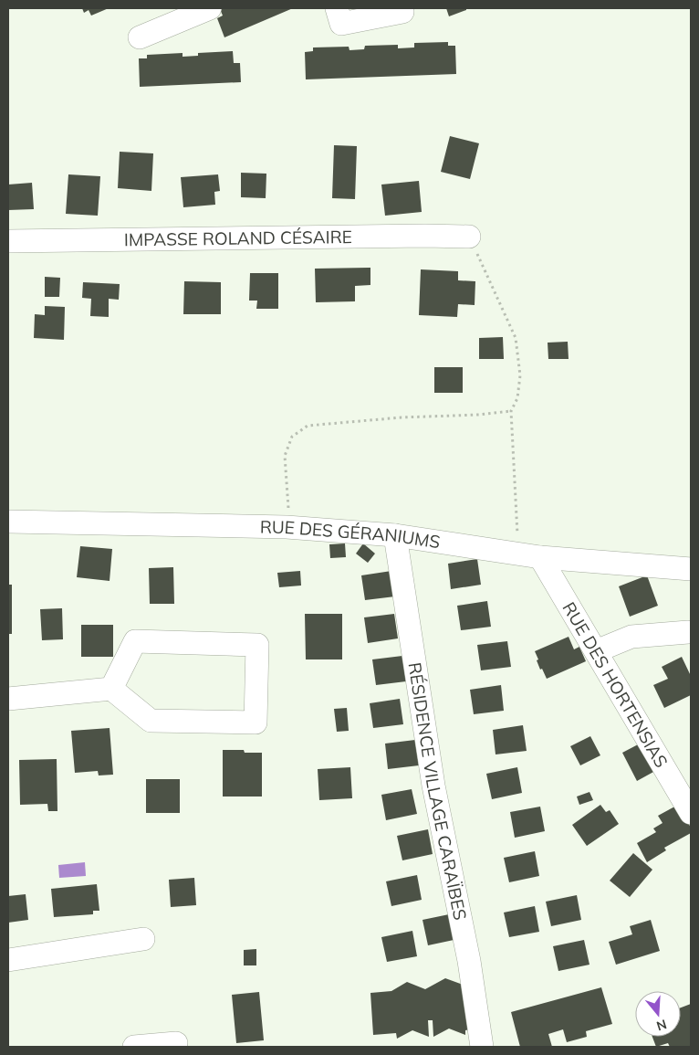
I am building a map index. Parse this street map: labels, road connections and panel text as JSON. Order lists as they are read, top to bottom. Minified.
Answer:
{"streets":{"street":["IMPASSE ROLAND CÉSAIRE","RUE DES GÉRANIUMS","RUE DES HORTENSIAS","RÉSIDENCE VILLAGE CARAÏBES"]},"crossings":[["RUE DES GÉRANIUMS","RUE DES HORTENSIAS"],["RUE DES GÉRANIUMS","RÉSIDENCE VILLAGE CARAÏBES"]],"north":"bottom"}
